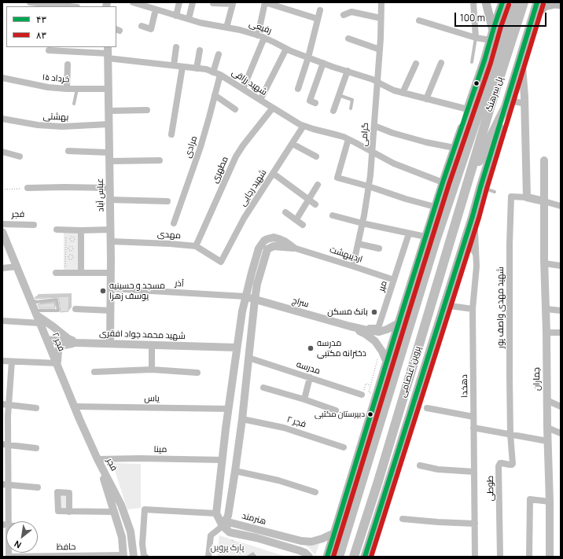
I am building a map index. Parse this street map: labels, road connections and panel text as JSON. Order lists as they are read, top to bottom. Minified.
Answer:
{"streets":{"main road":["پل سرهنگ","پروین اعتصامی"],"street":["رفیعی","۱۵ خرداد","شهید رزاقی","بهشتی","گرامی","مرادی","مطهری","شهید رجایی","عباس آباد","فجر","مهدی","اردیبهشت","آذر","میر","سراج","شهید مهدی واصف پور","شهید محمد جواد افقری","فجر ۲","مدرسه","جماران","دهخدا","یاس","مینا","طوطی","هنرمند","حافظ"]},"crossings":[["رفیعی","گرامی"],["۱۵ خرداد","عباس آباد"],["شهید رزاقی","گرامی"],["شهید رزاقی","مرادی"],["شهید رزاقی","مطهری"],["شهید رزاقی","شهید رجایی"],["شهید رزاقی","عباس آباد"],["پل سرهنگ","پروین اعتصامی"],["بهشتی","عباس آباد"],["گرامی","اردیبهشت"],["مطهری","مهدی"],["شهید رجایی","مهدی"],["عباس آباد","مهدی"],["عباس آباد","آذر"],["عباس آباد","شهید محمد جواد افقری"],["فجر","فجر ۲"],["فجر","مینا"],["فجر","حافظ"],["اردیبهشت","میر"],["آذر","سراج"],["میر","سراج"],["شهید مهدی واصف پور","طوطی"],["شهید محمد جواد افقری","فجر ۲"],["فجر ۲","یاس"],["فجر ۲","مینا"]],"parks":["پارک پروین"],"places":["مسجد و حسینیه یوسف زهرا","بانک مسکن","مدرسه دخترانه مکتبی","دبیرستان مکتبی"],"lines":["transit line ۴۳","transit line ۸۳"],"legend":["۴۳","۸۳"],"scale_bar":"100 m","north":"bottom left"}
